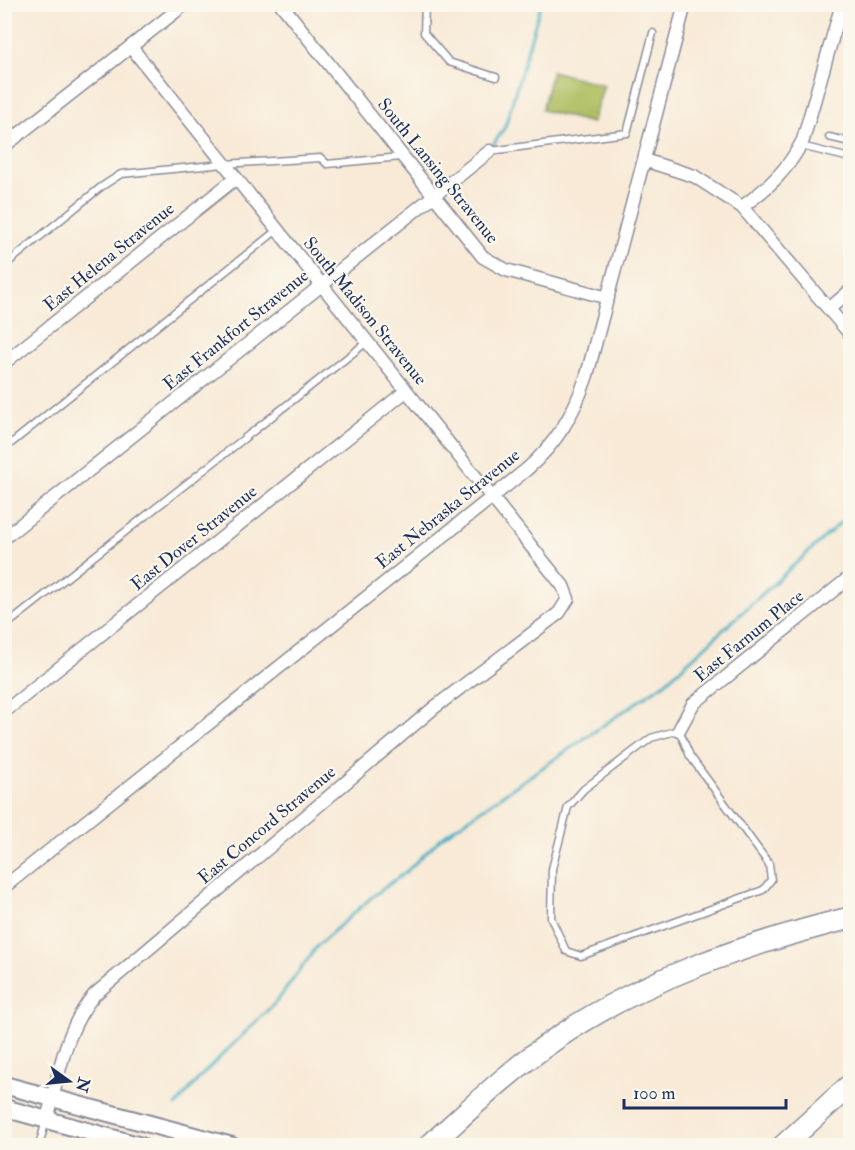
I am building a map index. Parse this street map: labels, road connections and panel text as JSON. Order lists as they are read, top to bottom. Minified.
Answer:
{"streets":{"street":["South Lansing Stravenue","East Helena Stravenue","South Madison Stravenue","East Frankfort Stravenue","East Nebraska Stravenue","East Dover Stravenue","East Farnum Place","East Concord Stravenue"]},"crossings":[["South Lansing Stravenue","East Frankfort Stravenue"],["South Lansing Stravenue","East Nebraska Stravenue"],["East Helena Stravenue","South Madison Stravenue"],["South Madison Stravenue","East Frankfort Stravenue"],["South Madison Stravenue","East Nebraska Stravenue"],["South Madison Stravenue","East Dover Stravenue"],["South Madison Stravenue","East Concord Stravenue"]],"scale_bar":"100 m","north":"right"}
